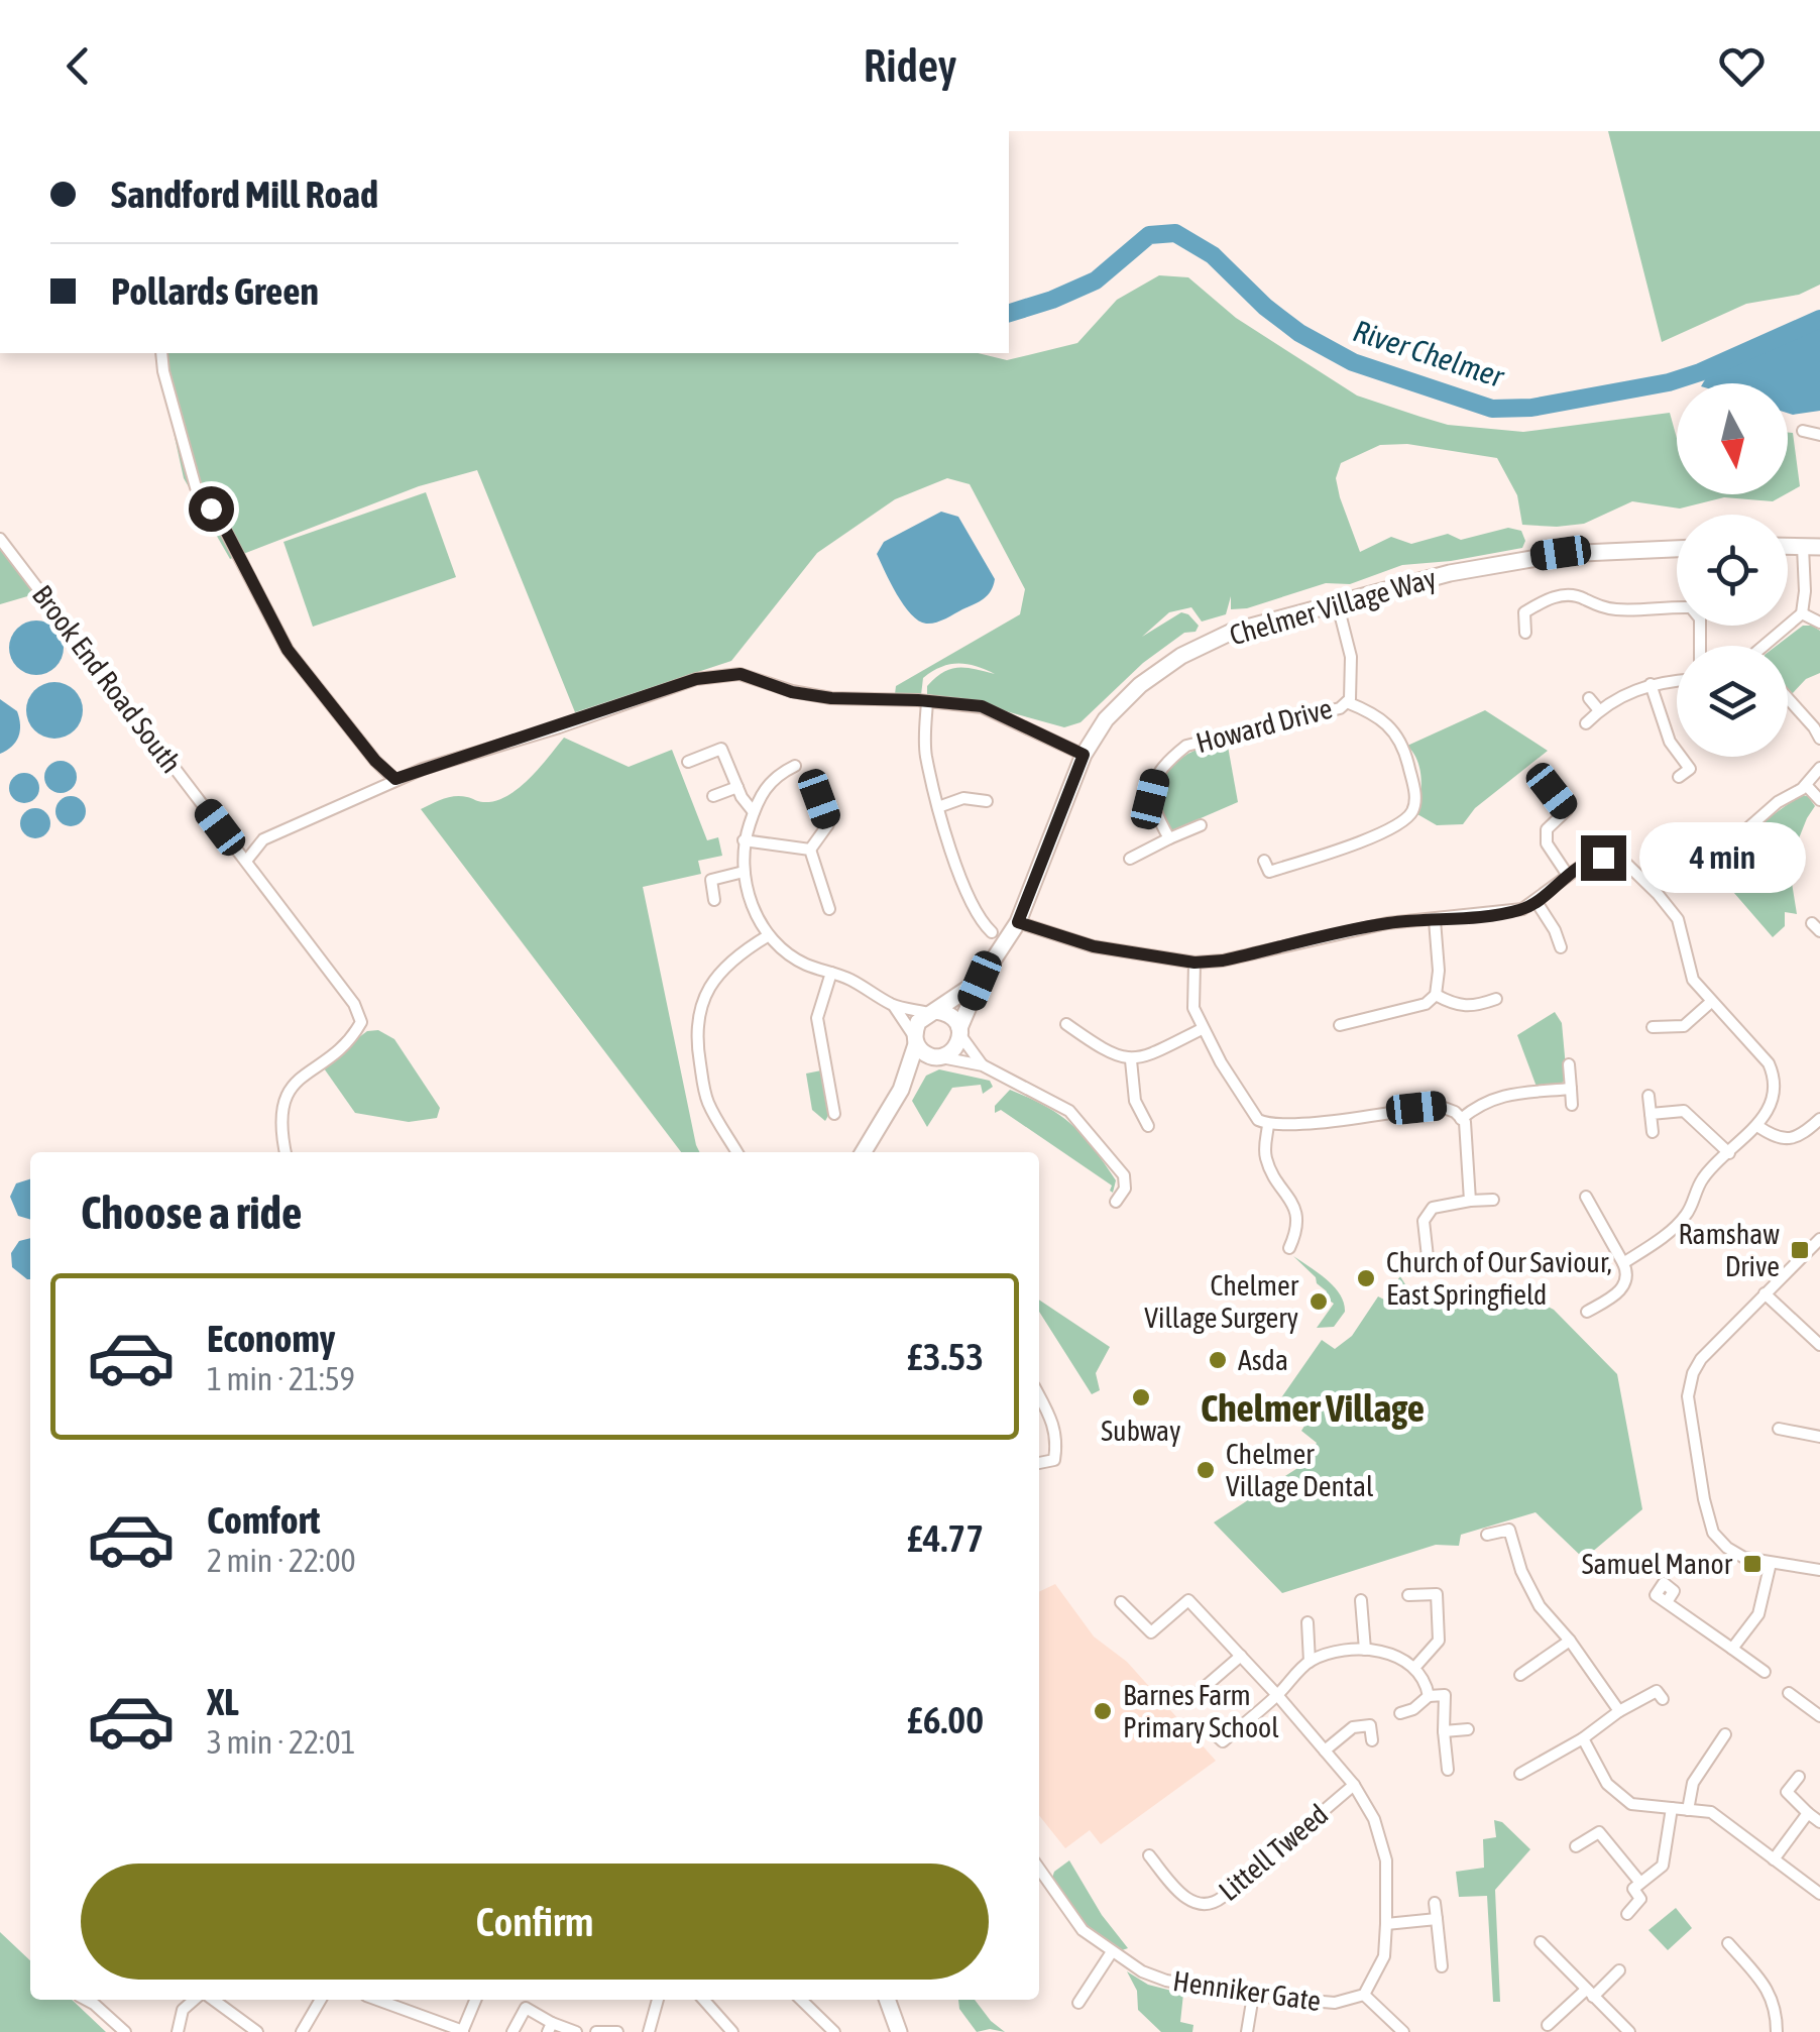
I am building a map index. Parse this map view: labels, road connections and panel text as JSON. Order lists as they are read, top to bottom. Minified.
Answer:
{"streets":{"street":["Chelmer Village Way","Brook End Road South","Howard Drive","Littell Tweed","Henniker Gate"]},"crossings":[["Chelmer Village Way","Howard Drive"],["Littell Tweed","Henniker Gate"]],"districts":["Chelmer Village"],"water":["River Chelmer"],"places":{"transit":["Ramshaw Drive","Samuel Manor"],"other":["Church of Our Saviour, East Springfield","Chelmer Village Surgery","Asda","Subway","Chelmer Village Dental","Barnes Farm Primary School"]},"north":"bottom","page":{"header":"Ridey","banner":["Sandford Mill Road","Pollards Green"],"bubble":"4 min","heading":"Choose a ride","list":[{"name":"Economy","note":"1 min · 21:59","value":"£3.53"},{"name":"Comfort","note":"2 min · 22:00","value":"£4.77"},{"name":"XL","note":"3 min · 22:01","value":"£6.00"}],"buttons":"Confirm"}}
